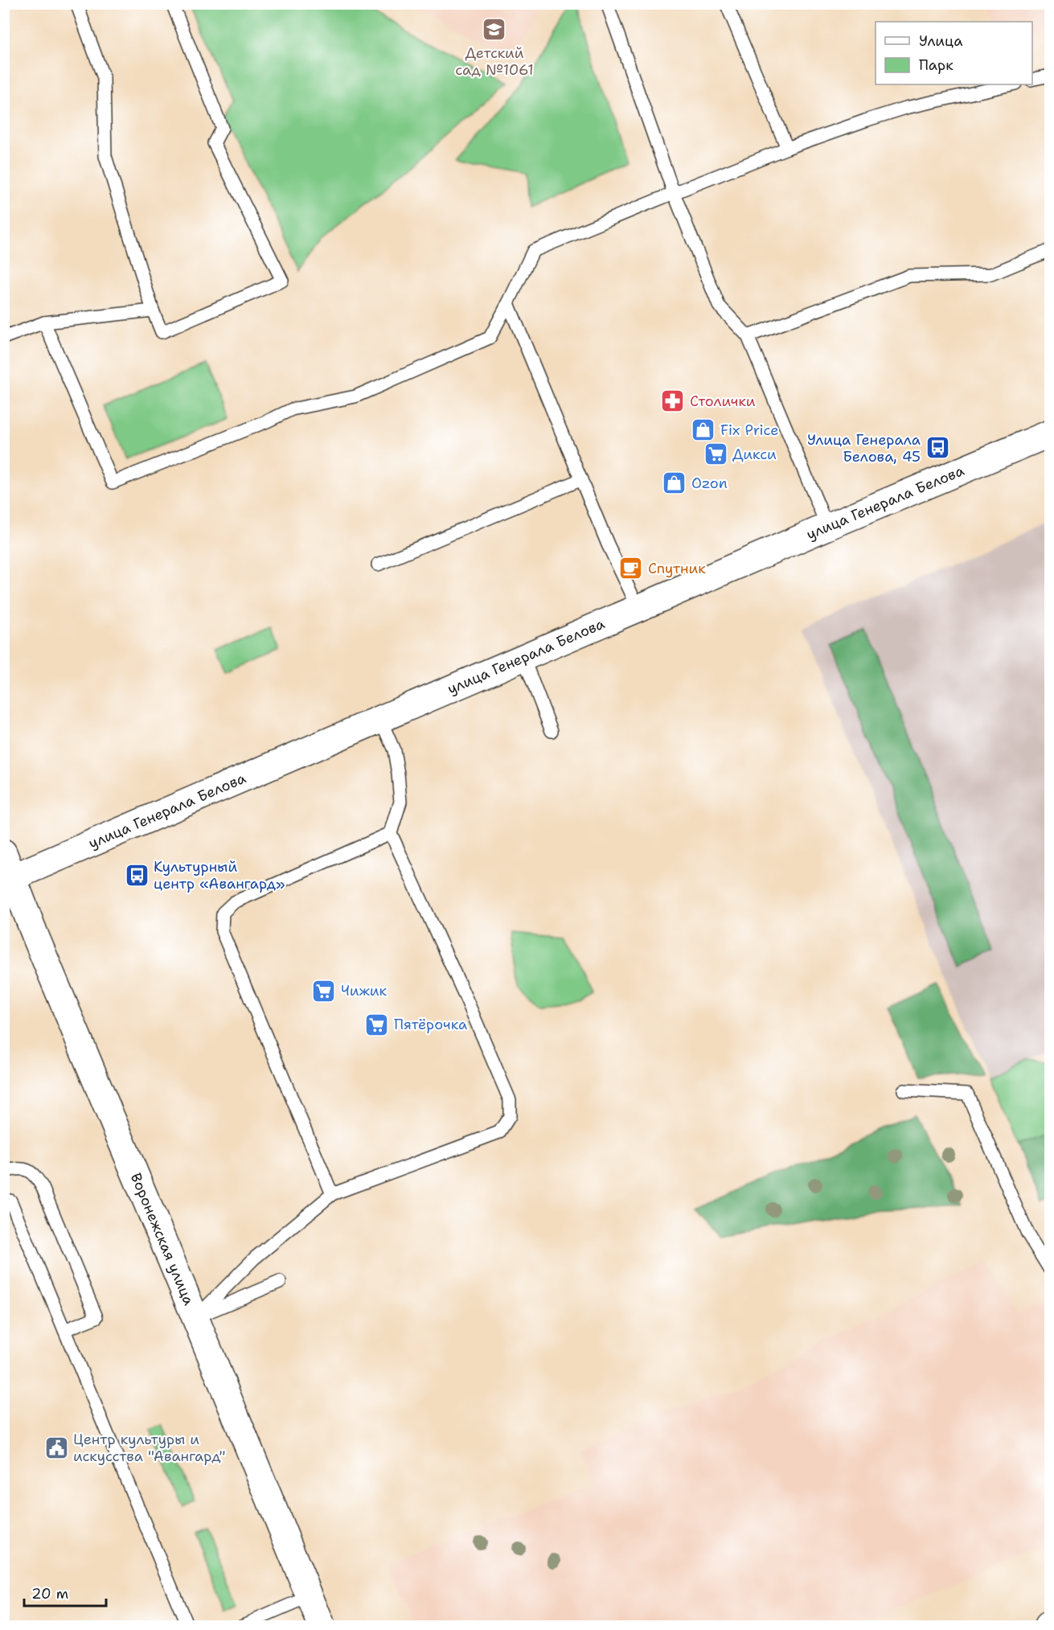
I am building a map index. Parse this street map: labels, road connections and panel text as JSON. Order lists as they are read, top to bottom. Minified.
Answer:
{"streets":{"street":["улица Генерала Белова","Воронежская улица"]},"crossings":[["улица Генерала Белова","Воронежская улица"]],"places":{"school or university":["Детский сад №1061"],"pharmacy":["Столички"],"shop":["Fix Price","Ozon"],"bus stop":["Улица Генерала Белова, 45","Культурный центр «Авангард»"],"supermarket":["Дикси","Чижик","Пятёрочка"],"cafe":["Спутник"],"public building":["Центр культуры и искусства \"Авангард\""]},"legend":["Улица","Парк"],"scale_bar":"20 m"}
